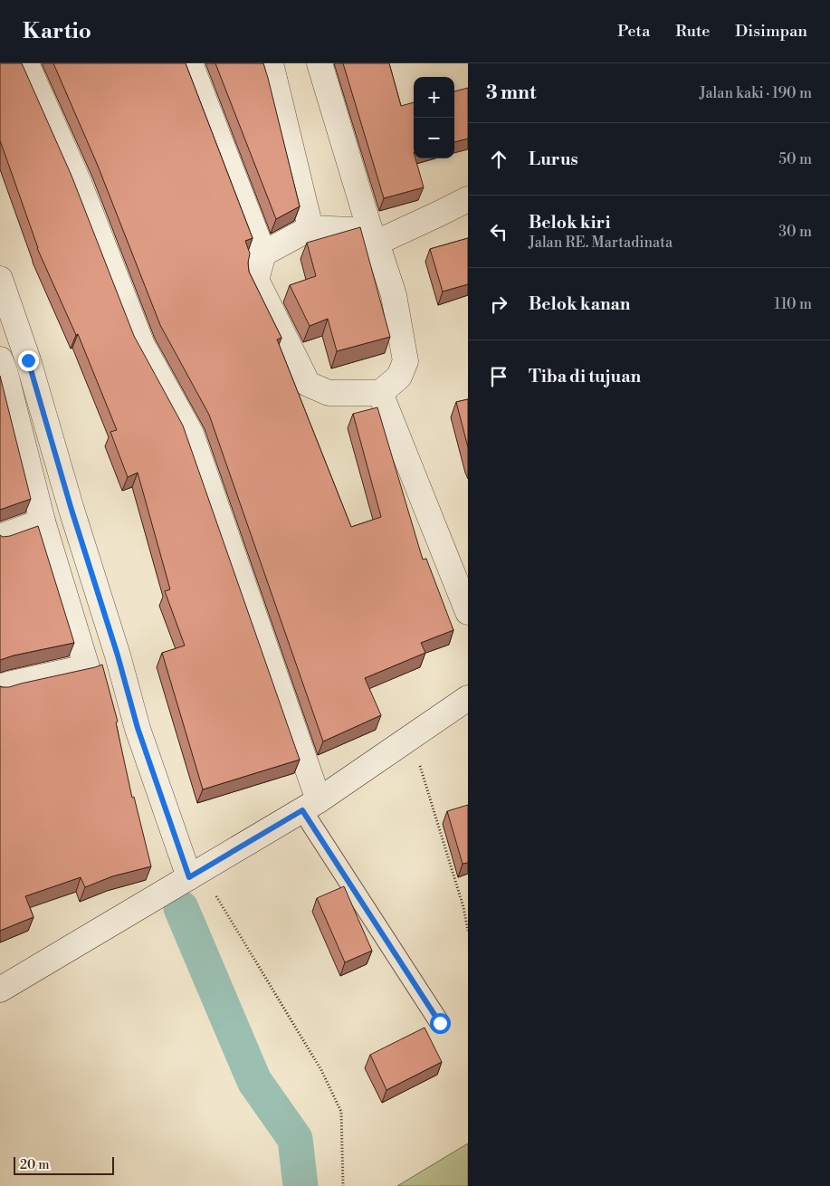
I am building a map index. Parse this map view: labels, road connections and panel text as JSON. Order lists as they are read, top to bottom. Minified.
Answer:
{"scale_bar":"20 m","page":{"header":"Kartio","nav":["Peta","Rute","Disimpan"],"heading":["3 mnt","Jalan kaki · 190 m"],"map_buttons":["+","−"],"list":[["Lurus","50 m"],["Belok kiri","Jalan RE. Martadinata","30 m"],["Belok kanan","110 m"],"Tiba di tujuan"],"scale":"20 m"}}
